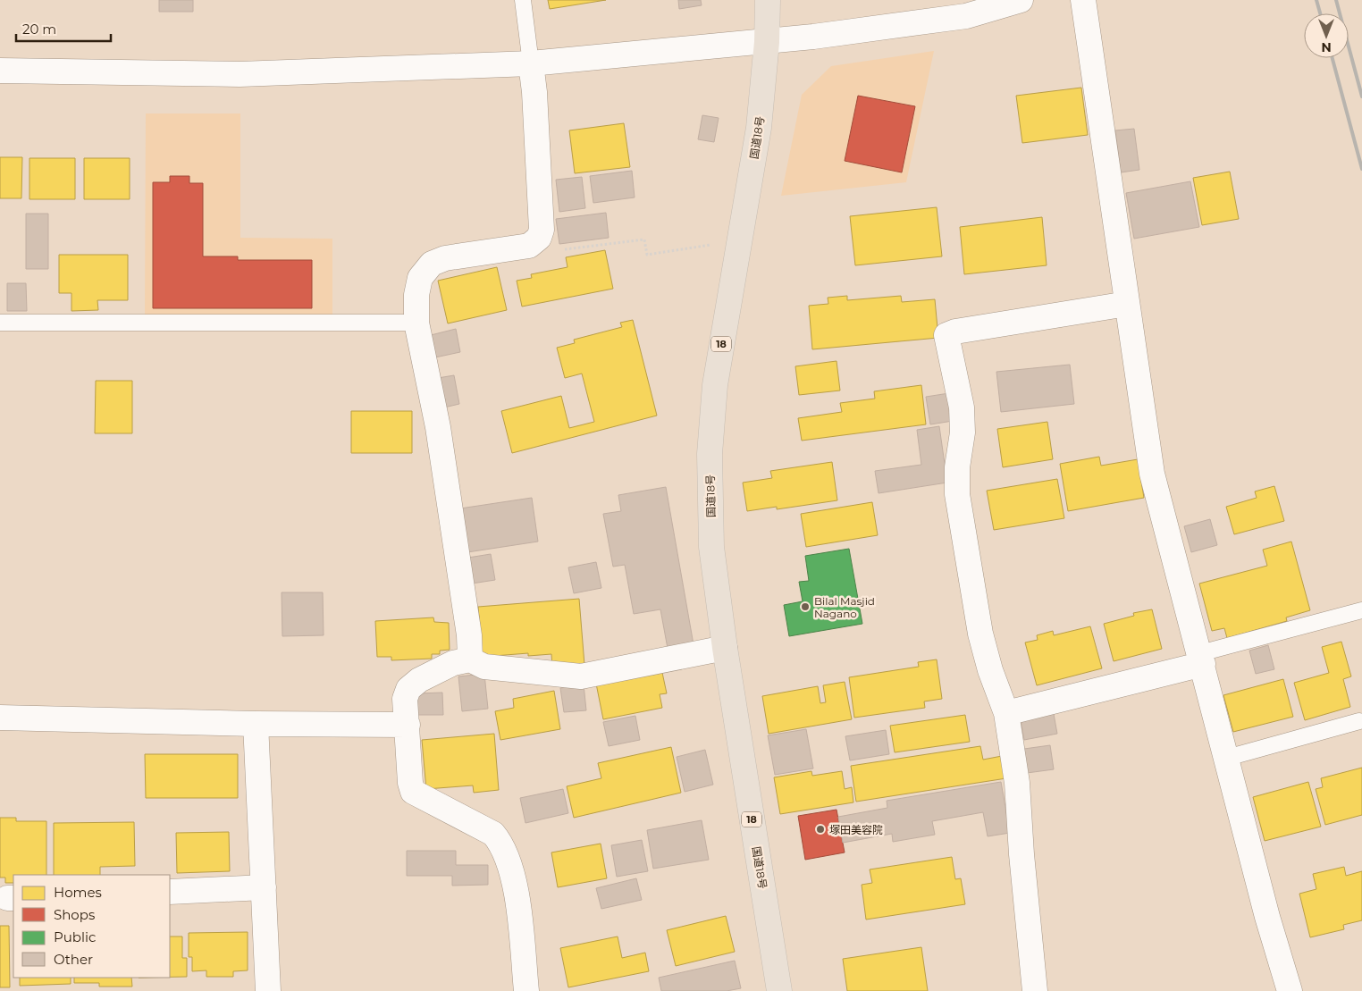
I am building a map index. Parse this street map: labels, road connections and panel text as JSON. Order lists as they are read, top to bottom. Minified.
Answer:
{"streets":{"highway":["国道18号","18"]},"places":["Bilal Masjid Nagano","塚田美容院"],"legend":["Homes","Shops","Public","Other"],"scale_bar":"20 m","north":"bottom"}
